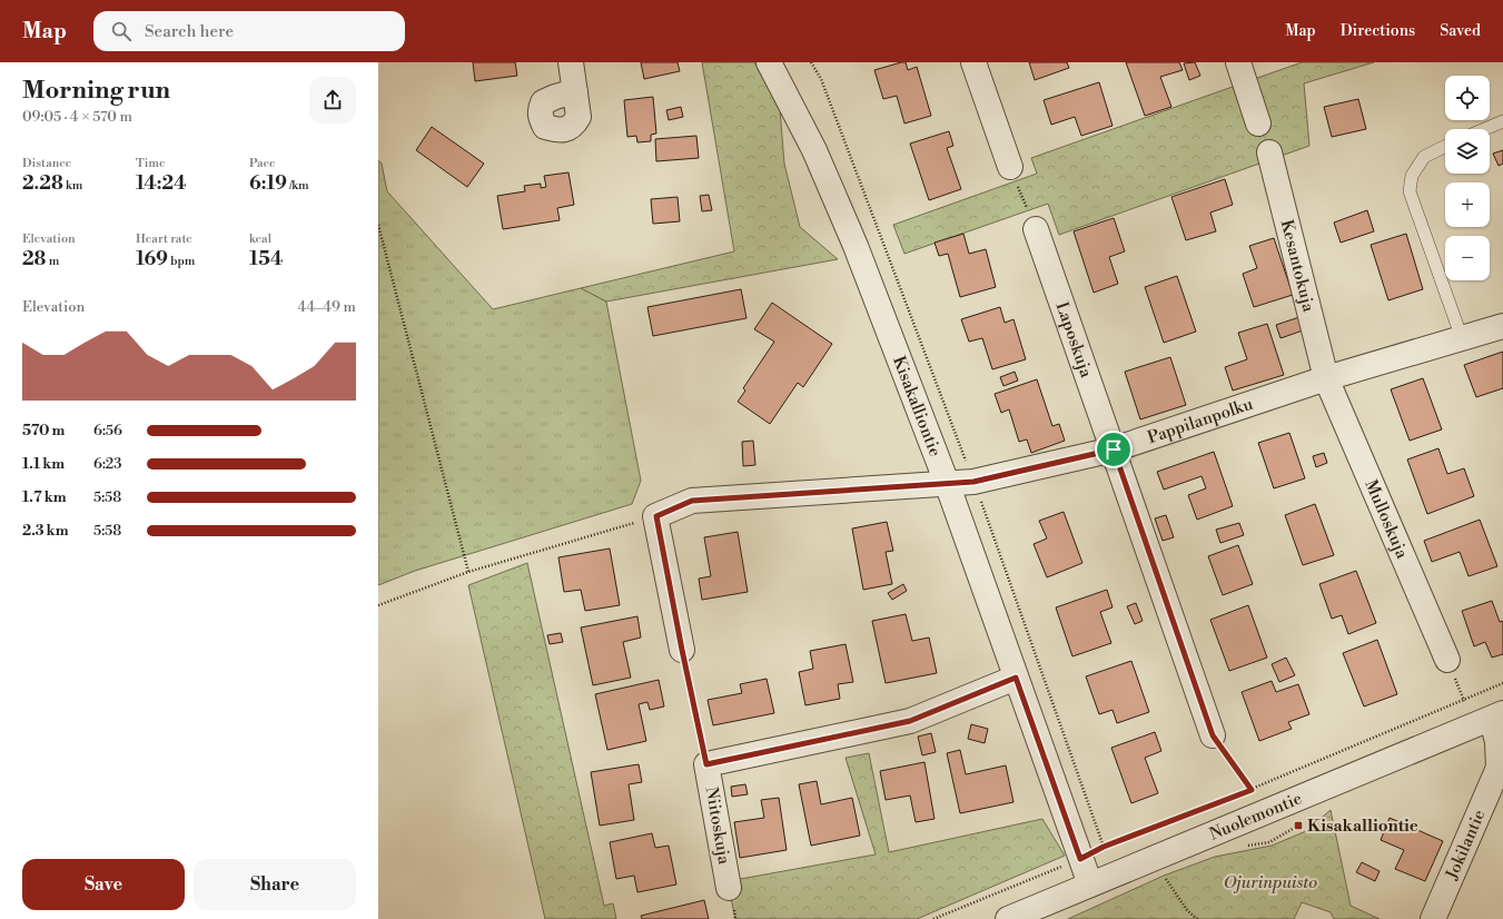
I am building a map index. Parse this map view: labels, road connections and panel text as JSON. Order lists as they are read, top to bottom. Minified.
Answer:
{"streets":{"street":["Kesantokuja","Laposkuja","Kisakalliontie","Pappilanpolku","Mulloskuja","Nuolemontie","Niitoskuja","Jokilantie"]},"crossings":[["Kesantokuja","Pappilanpolku"],["Kesantokuja","Mulloskuja"],["Laposkuja","Pappilanpolku"],["Kisakalliontie","Pappilanpolku"],["Kisakalliontie","Nuolemontie"],["Kisakalliontie","Niitoskuja"],["Pappilanpolku","Mulloskuja"],["Nuolemontie","Jokilantie"]],"parks":["Ojurinpuisto"],"places":{"transit":["Kisakalliontie"]},"page":{"header":"Map","search":"Search here","nav":["Map","Directions","Saved"],"heading":["Morning run","09:05 · 4 × 570 m"],"map_buttons":["+","−"],"stats":[["Distance","2.28 km"],["Time","14:24"],["Pace","6:19 /km"],["Elevation","28 m"],["Heart rate","169 bpm"],["kcal","154"]],"chart":["Elevation","44–49 m"],"list":[{"name":"570 m","note":"6:56"},{"name":"1.1 km","note":"6:23"},{"name":"1.7 km","note":"5:58"},{"name":"2.3 km","note":"5:58"}],"buttons":["Save","Share"]}}
